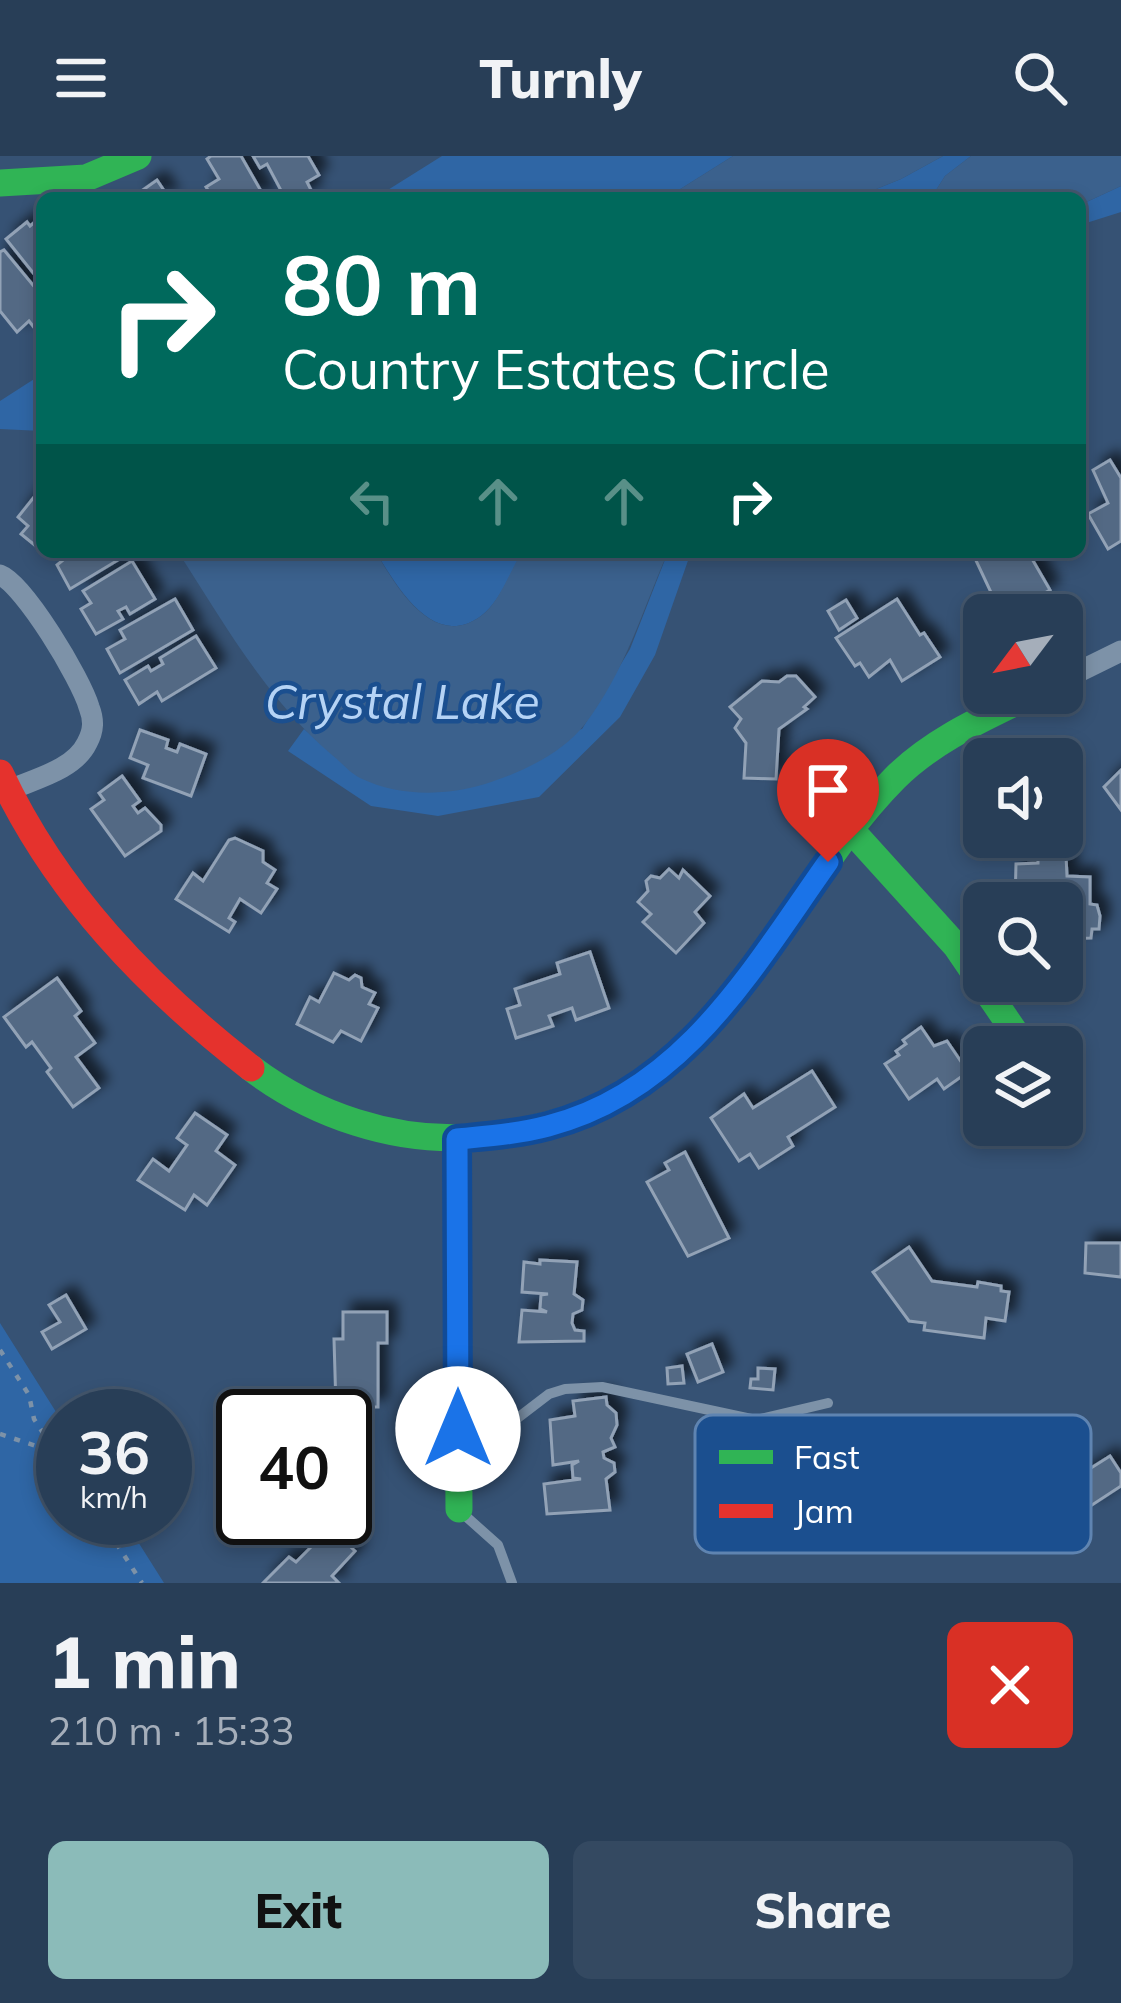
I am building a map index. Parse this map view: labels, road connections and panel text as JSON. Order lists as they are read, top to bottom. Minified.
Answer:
{"water":["Crystal Lake"],"legend":["Fast","Jam"],"north":"bottom left","page":{"header":"Turnly","turn":["80 m","Country Estates Circle"],"speed":"36 km/h","limit":"40","heading":["1 min","210 m · 15:33"],"buttons":["Exit","Share"]}}
